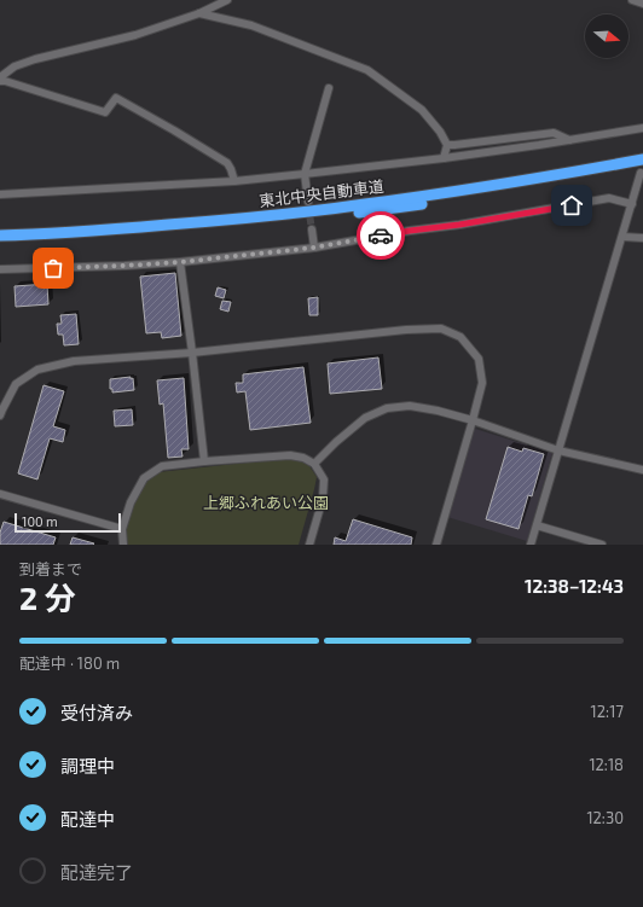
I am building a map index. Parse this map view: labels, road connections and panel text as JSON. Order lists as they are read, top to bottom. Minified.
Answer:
{"streets":{"highway":["東北中央自動車道"]},"parks":["上郷ふれあい公園"],"scale_bar":"100 m","north":"right","page":{"scale":"100 m","heading":["2 分","到着まで","12:38–12:43"],"bar":"配達中 · 180 m","list":[["受付済み","12:17"],["調理中","12:18"],["配達中","12:30"],"配達完了"]}}
